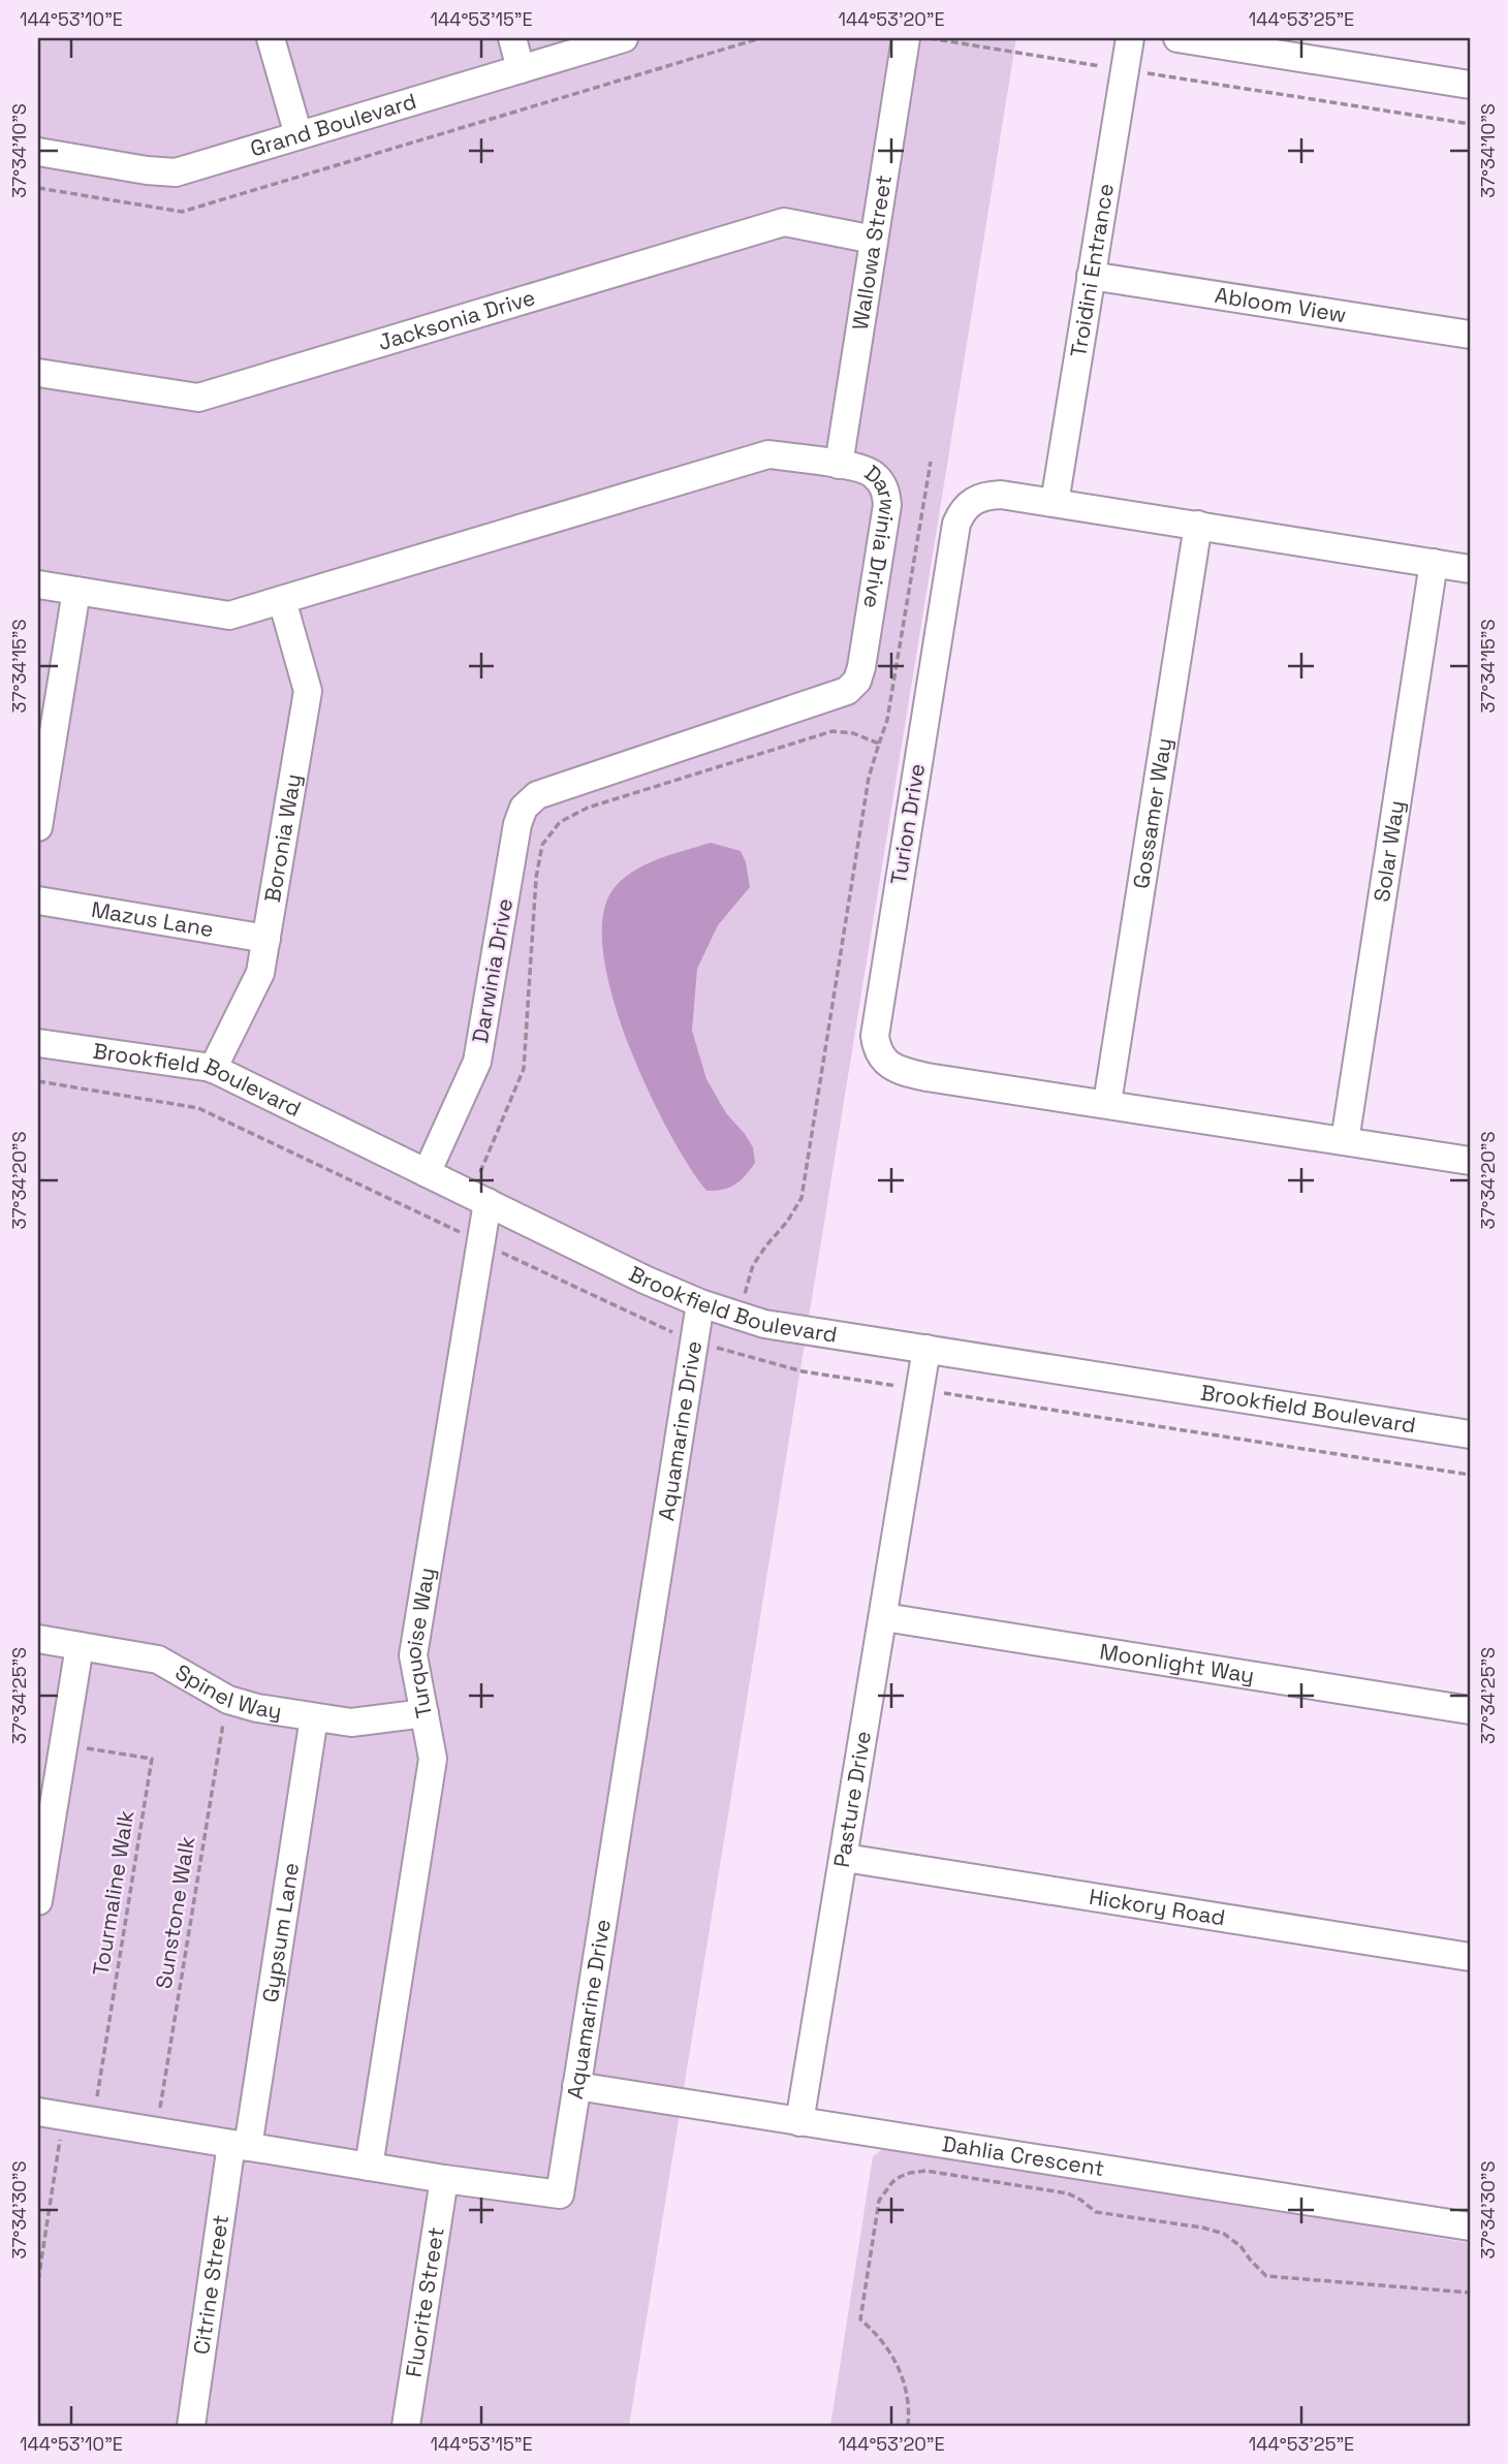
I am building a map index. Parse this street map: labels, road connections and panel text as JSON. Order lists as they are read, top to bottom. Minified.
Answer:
{"streets":{"street":["Grand Boulevard","Wallowa Street","Troidini Entrance","Abloom View","Jacksonia Drive","Darwinia Drive","Gossamer Way","Turion Drive","Boronia Way","Solar Way","Mazus Lane","Brookfield Boulevard","Aquamarine Drive","Turquoise Way","Moonlight Way","Spinel Way","Pasture Drive","Hickory Road","Gypsum Lane","Dahlia Crescent","Citrine Street","Fluorite Street"],"path":["Tourmaline Walk","Sunstone Walk"]},"crossings":[["Wallowa Street","Jacksonia Drive"],["Wallowa Street","Darwinia Drive"],["Troidini Entrance","Abloom View"],["Troidini Entrance","Turion Drive"],["Darwinia Drive","Boronia Way"],["Darwinia Drive","Brookfield Boulevard"],["Gossamer Way","Turion Drive"],["Turion Drive","Solar Way"],["Boronia Way","Mazus Lane"],["Boronia Way","Brookfield Boulevard"],["Brookfield Boulevard","Aquamarine Drive"],["Brookfield Boulevard","Turquoise Way"],["Brookfield Boulevard","Pasture Drive"],["Aquamarine Drive","Turquoise Way"],["Aquamarine Drive","Tourmaline Walk"],["Aquamarine Drive","Sunstone Walk"],["Aquamarine Drive","Gypsum Lane"],["Aquamarine Drive","Dahlia Crescent"],["Aquamarine Drive","Citrine Street"],["Aquamarine Drive","Fluorite Street"],["Turquoise Way","Spinel Way"],["Moonlight Way","Pasture Drive"],["Spinel Way","Sunstone Walk"],["Spinel Way","Gypsum Lane"],["Pasture Drive","Hickory Road"],["Pasture Drive","Dahlia Crescent"],["Gypsum Lane","Citrine Street"]],"coordinates":["144°53'10\"E","144°53'15\"E","144°53'20\"E","144°53'25\"E","37°34'10\"S","37°34'15\"S","37°34'20\"S","37°34'25\"S","37°34'30\"S"]}
